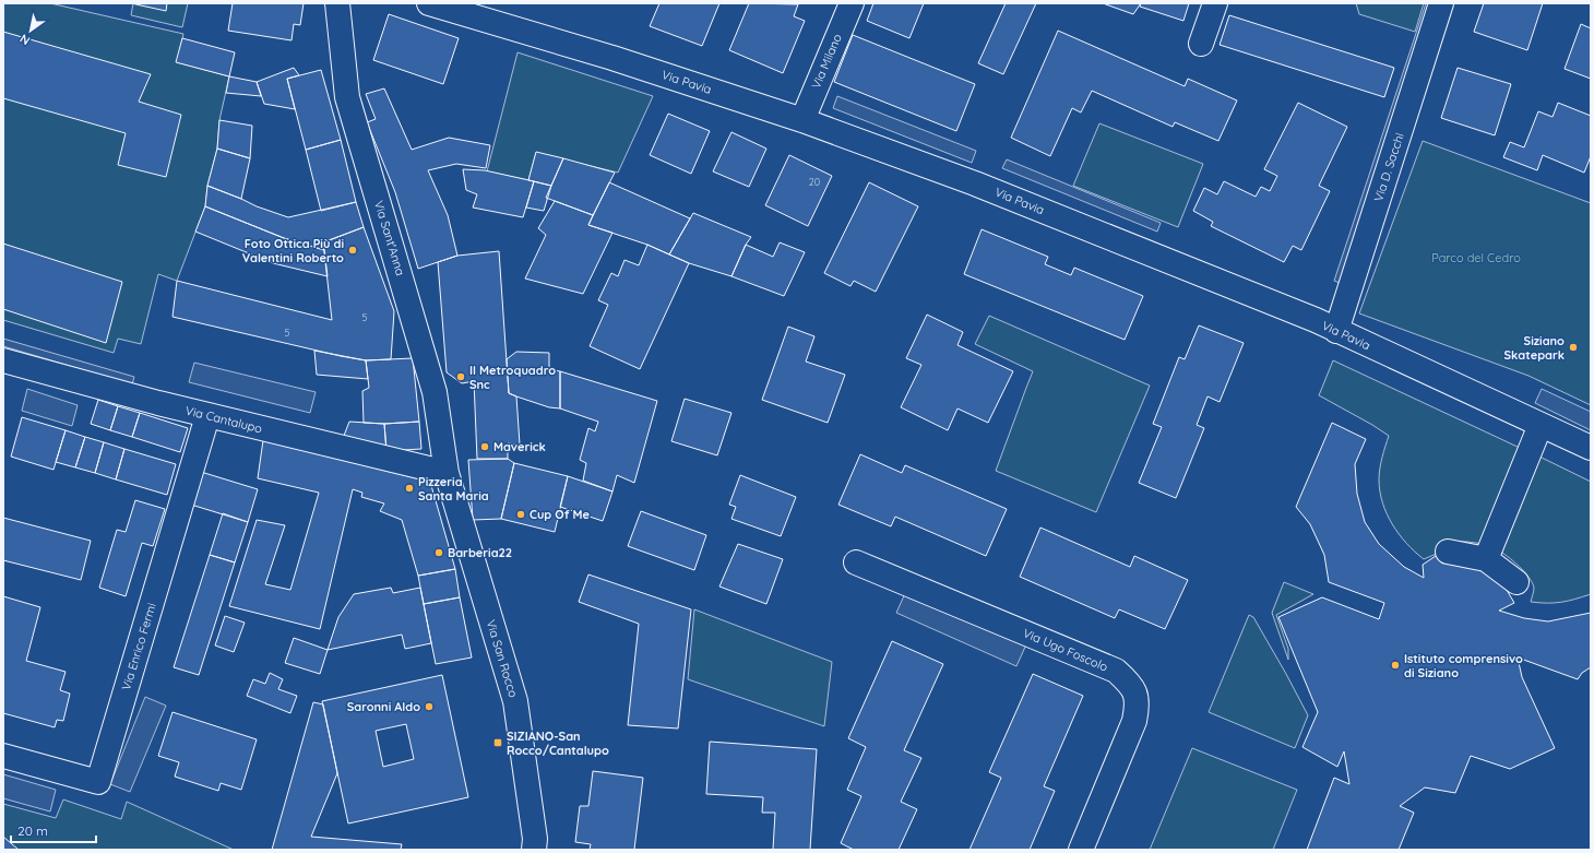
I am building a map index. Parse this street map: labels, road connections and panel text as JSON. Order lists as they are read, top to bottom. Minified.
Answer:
{"streets":{"street":["Via Milano","Via Pavia","Via D. Sacchi","Via Sant'Anna","Via Cantalupo","Via Enrico Fermi","Via Ugo Foscolo","Via San Rocco"]},"crossings":[["Via Milano","Via Pavia"],["Via Pavia","Via D. Sacchi"],["Via Sant'Anna","Via Cantalupo"],["Via Sant'Anna","Via San Rocco"],["Via Cantalupo","Via Enrico Fermi"],["Via Cantalupo","Via San Rocco"]],"parks":["Parco del Cedro"],"places":{"other":["Foto Ottica Più di Valentini Roberto","Siziano Skatepark","Il Metroquadro Snc","Maverick","Pizzeria Santa Maria","Cup Of Me","Barberia22","Istituto comprensivo di Siziano","Saronni Aldo"],"transit":["SIZIANO-San Rocco/Cantalupo"]},"house_numbers":["20","5","5"],"scale_bar":"20 m","north":"bottom left"}
